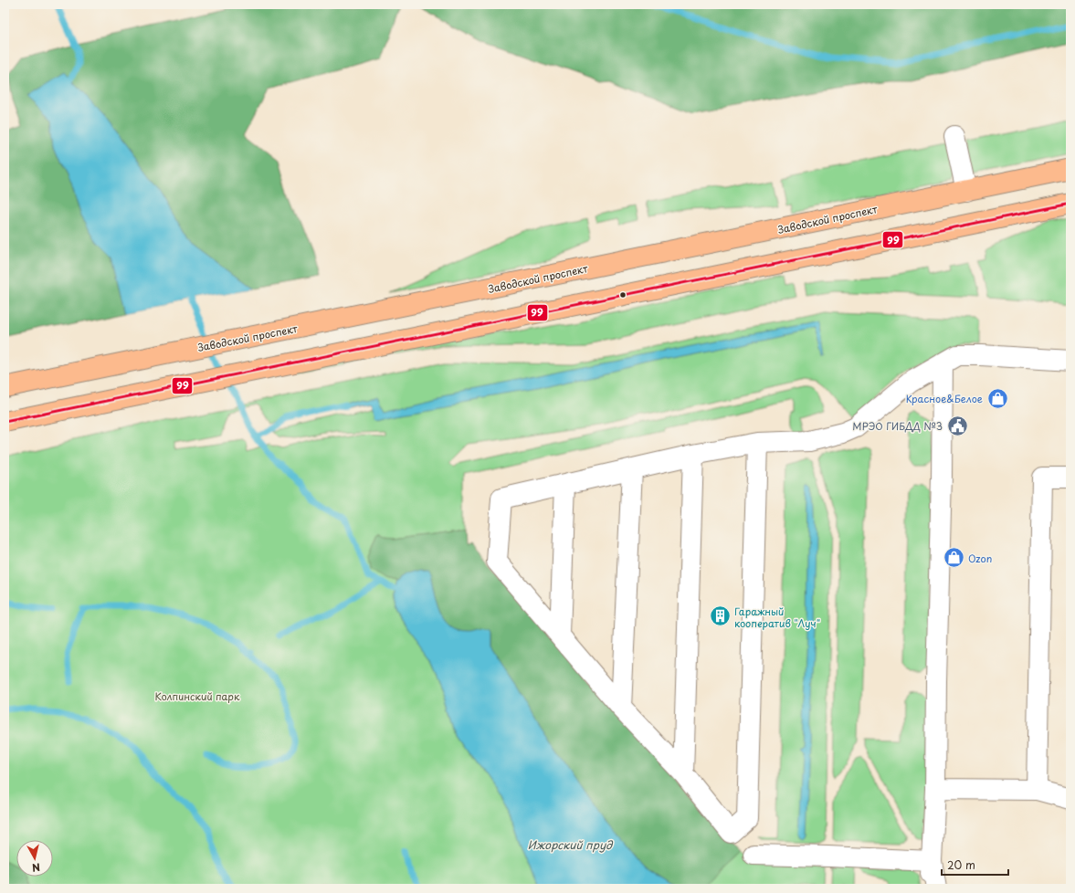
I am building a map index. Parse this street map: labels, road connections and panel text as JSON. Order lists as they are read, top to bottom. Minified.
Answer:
{"streets":{"main road":["Заводской проспект"]},"water":["Ижорский пруд"],"parks":["Колпинский парк"],"places":{"shop":["Красное&Белое","Ozon"],"public building":["МРЭО ГИБДД №3"],"building":["Гаражный кооператив \"Луч\""]},"lines":["transit line 99"],"scale_bar":"20 m","north":"bottom"}
